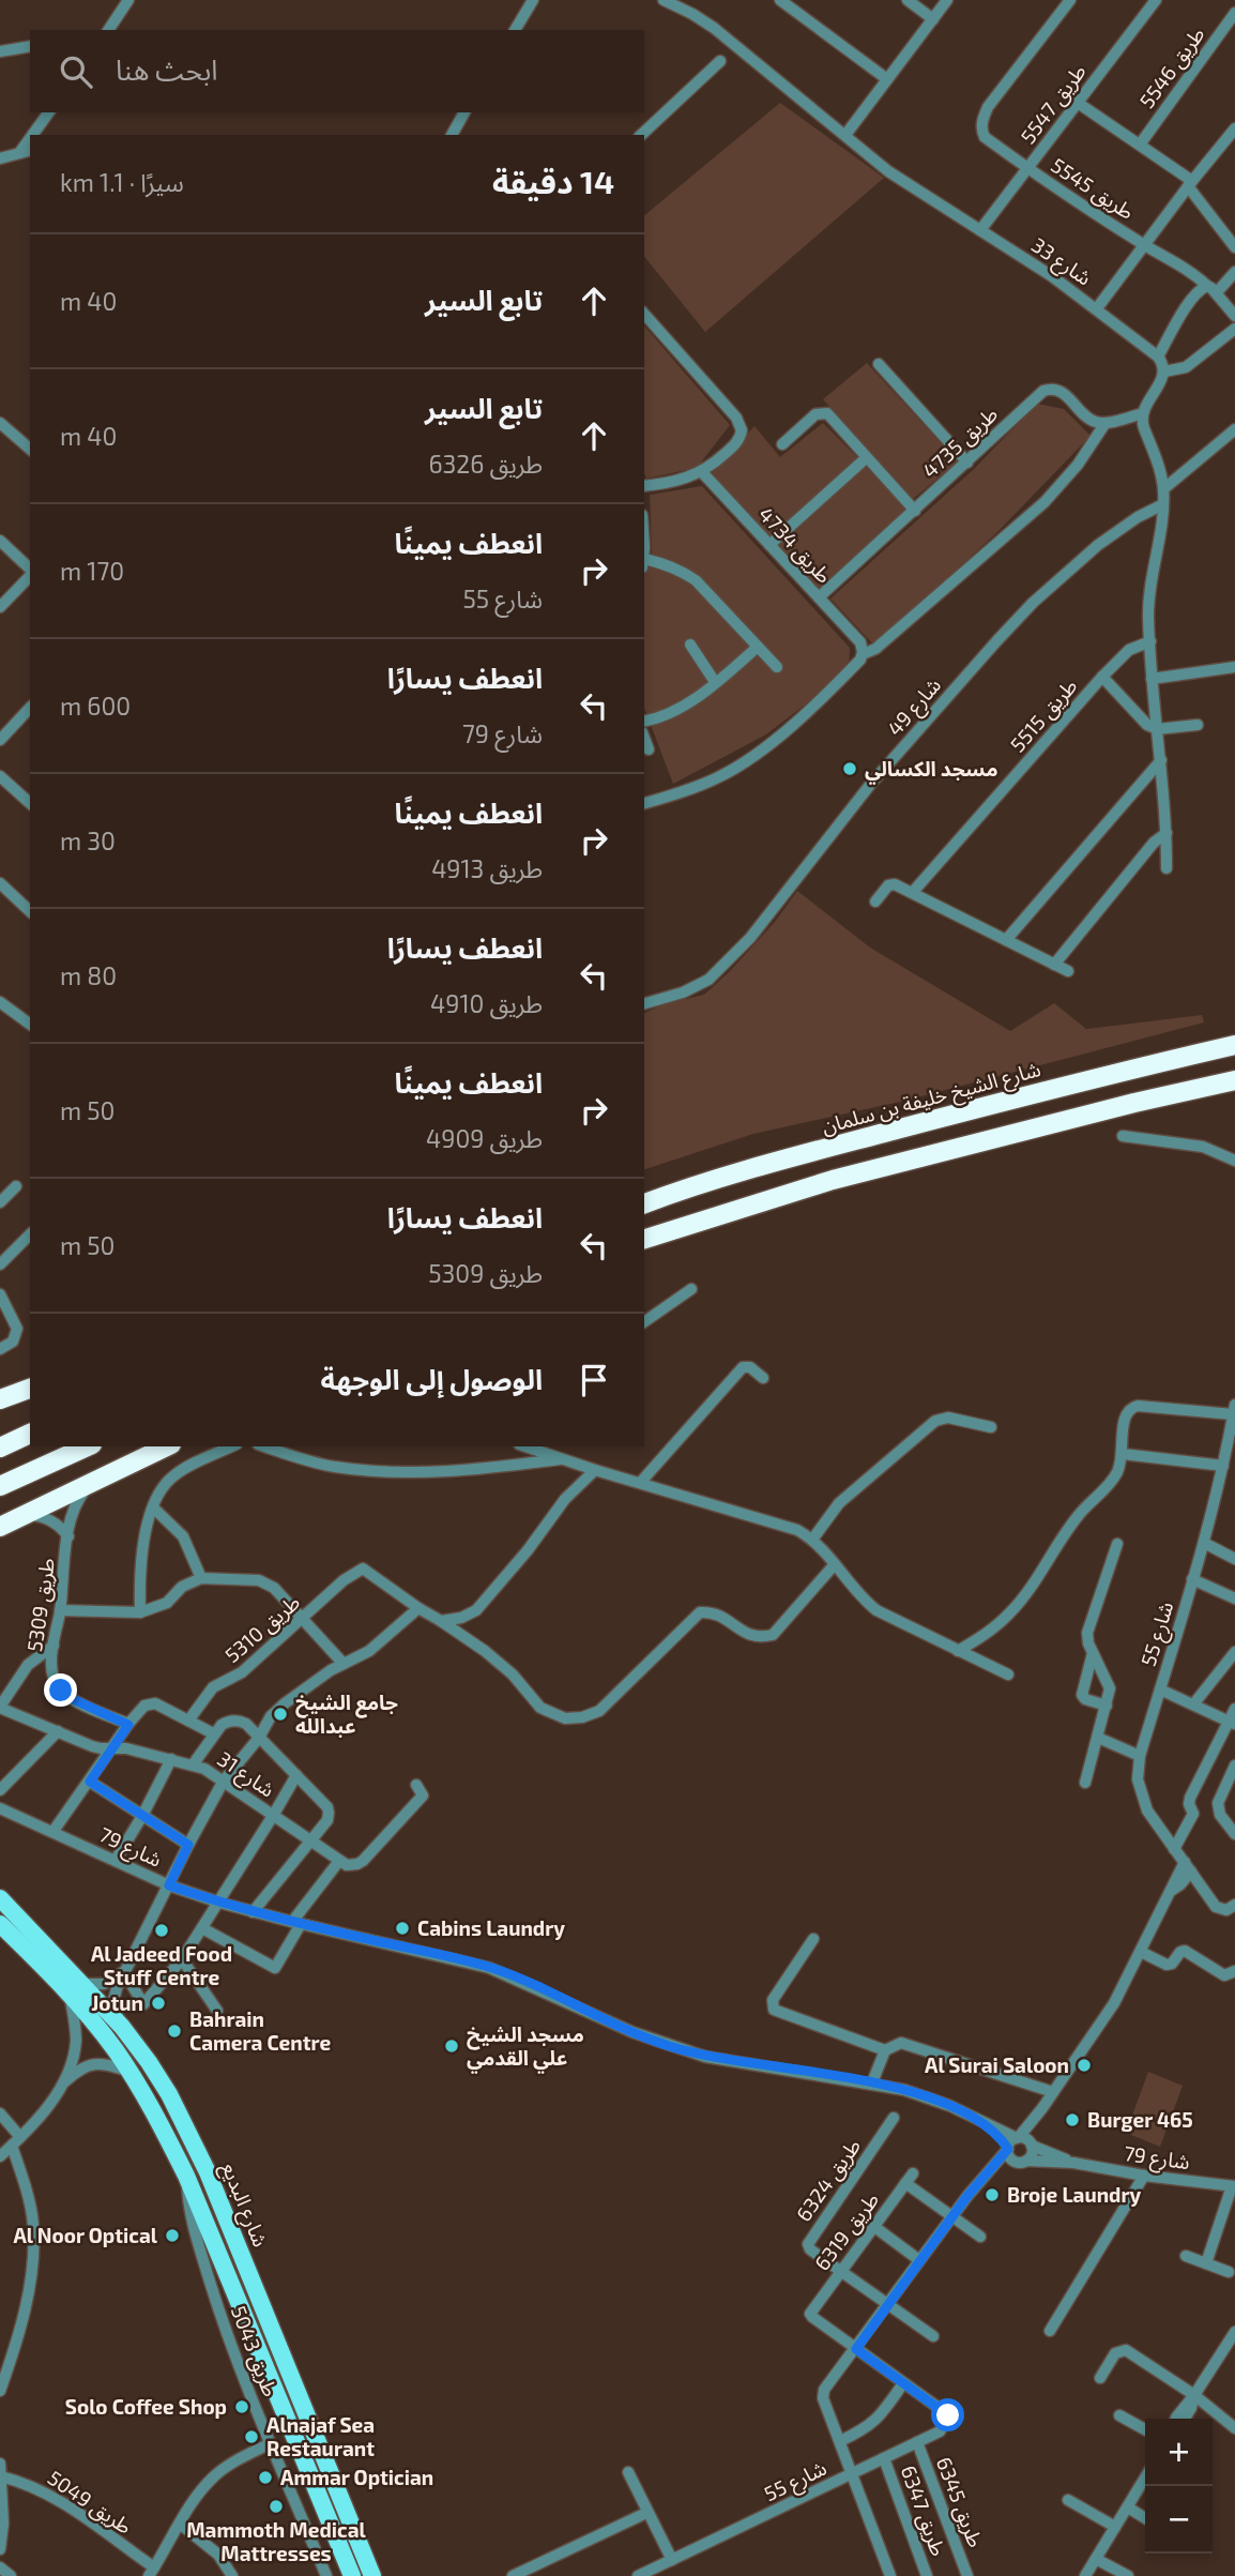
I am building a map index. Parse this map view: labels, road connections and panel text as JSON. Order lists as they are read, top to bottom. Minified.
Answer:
{"streets":{"highway":["شارع الشيخ خليفة بن سلمان"],"main road":["شارع البديع"],"street":["طريق 5546","طريق 5547","طريق 5545","شارع 33","طريق 4735","طريق 4734","شارع 49","طريق 5515","طريق 5309","طريق 5310","شارع 55","شارع 31","شارع 79","طريق 6324","طريق 6319","طريق 5043","طريق 5049","طريق 6345","طريق 6347"]},"crossings":[["طريق 5547","طريق 5545"],["طريق 5547","شارع 33"],["طريق 5545","شارع 33"],["طريق 4735","طريق 4734"],["شارع 55","شارع 79"],["شارع 55","طريق 6324"],["شارع 55","طريق 6319"],["طريق 6324","طريق 6319"],["شارع البديع","طريق 5043"],["طريق 5043","طريق 5049"]],"places":["مسجد الكسالي","جامع الشيخ عبدالله","Cabins Laundry","Al Jadeed Food Stuff Centre","Jotun","Bahrain Camera Centre","مسجد الشيخ علي القدمي","Al Surai Saloon","Burger 465","Broje Laundry","Al Noor Optical","Solo Coffee Shop","Alnajaf Sea Restaurant","Ammar Optician","Mammoth Medical Mattresses"],"page":{"search":"ابحث هنا","heading":["14 دقيقة","سيرًا · 1.1 km"],"list":[["تابع السير","40 m"],["تابع السير","طريق 6326","40 m"],["انعطف يمينًا","شارع 55","170 m"],["انعطف يسارًا","شارع 79","600 m"],["انعطف يمينًا","طريق 4913","30 m"],["انعطف يسارًا","طريق 4910","80 m"],["انعطف يمينًا","طريق 4909","50 m"],["انعطف يسارًا","طريق 5309","50 m"],"الوصول إلى الوجهة"],"map_buttons":["+","−"]}}
